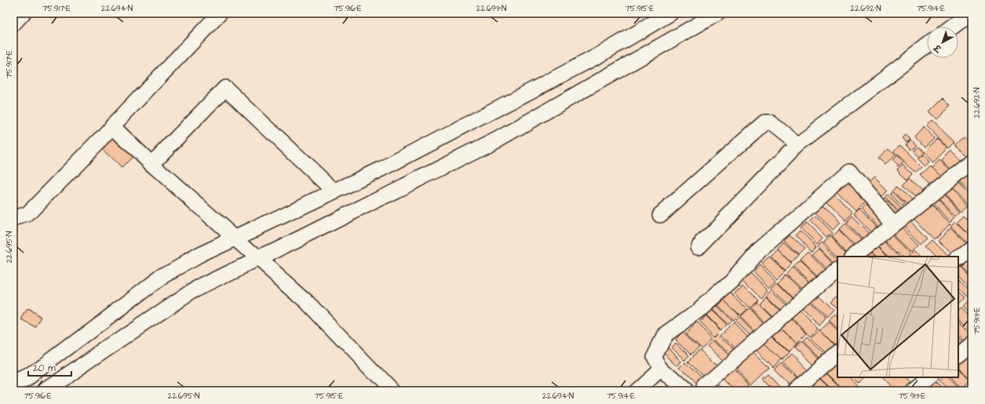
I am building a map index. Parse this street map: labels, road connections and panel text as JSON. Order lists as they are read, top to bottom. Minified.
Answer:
{"scale_bar":"20 m","north":"bottom left","coordinates":["75.917°E","22.694°N","75.916°E","22.693°N","75.915°E","22.692°N","75.914°E","22.695°N","75.913°E"]}
